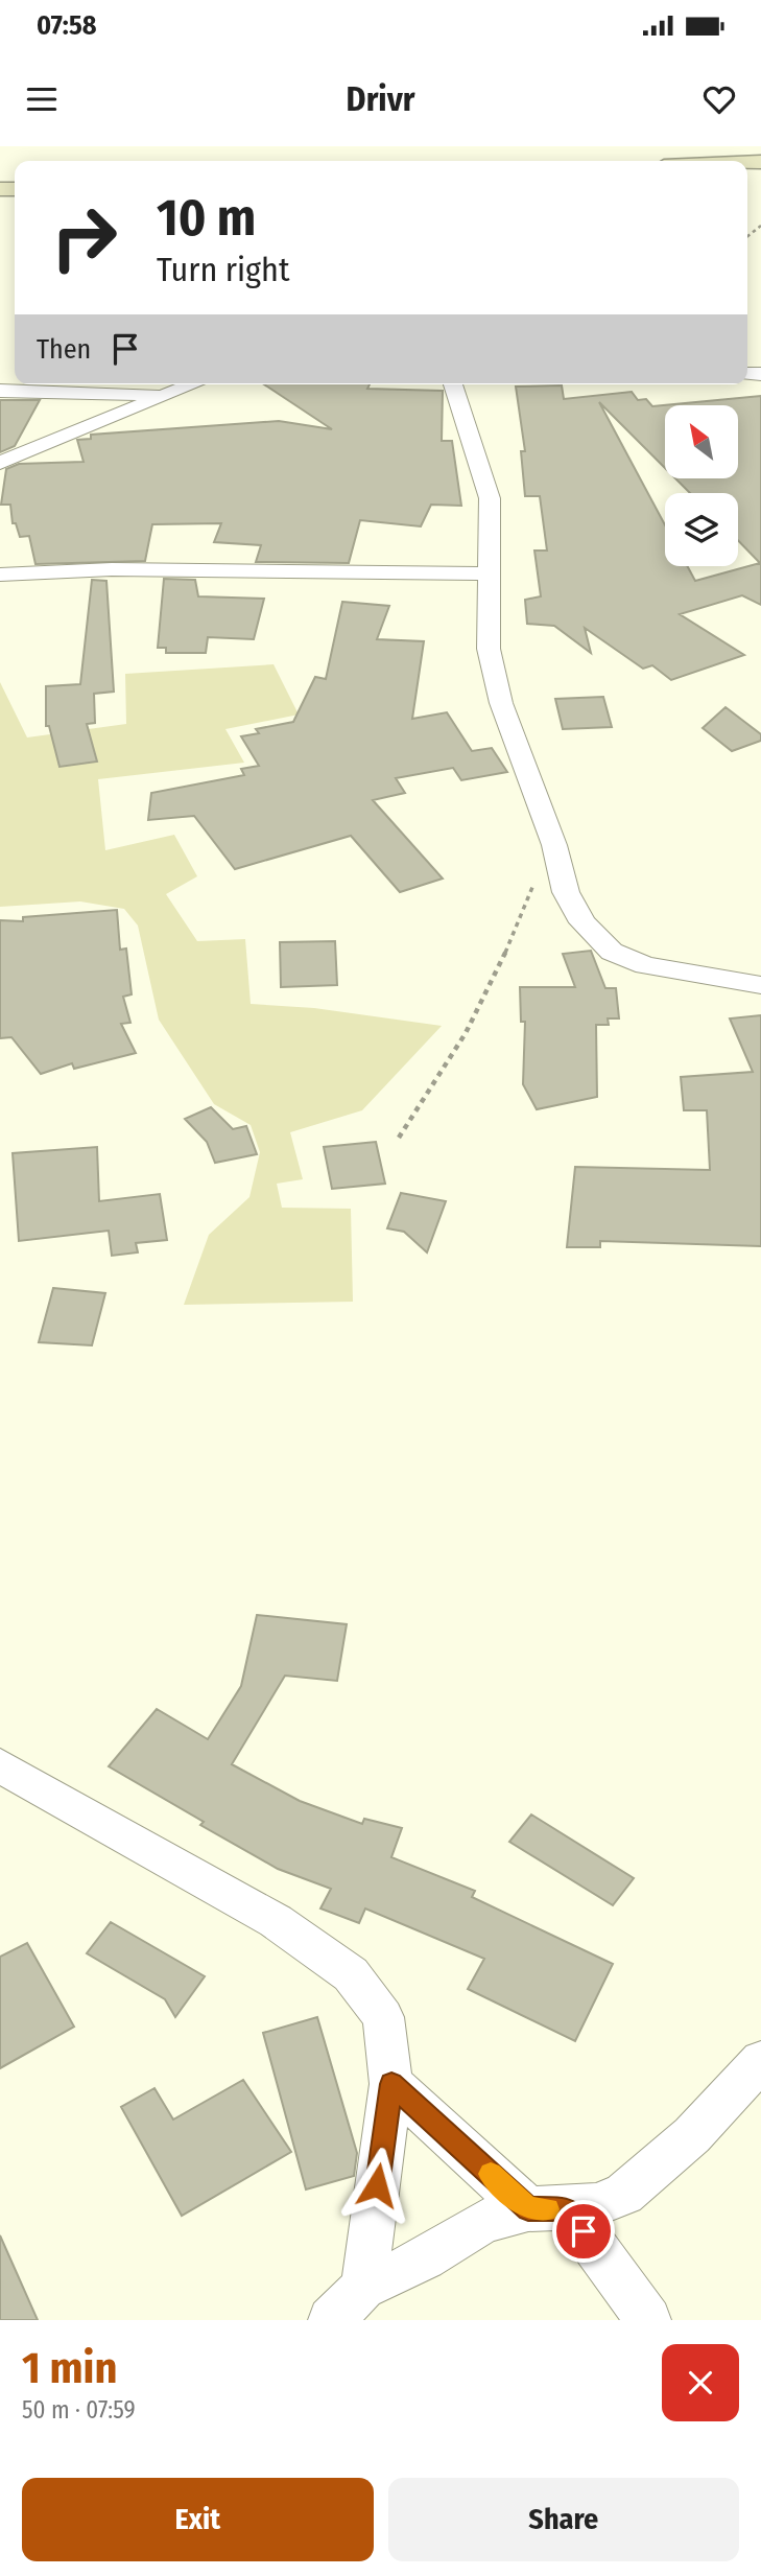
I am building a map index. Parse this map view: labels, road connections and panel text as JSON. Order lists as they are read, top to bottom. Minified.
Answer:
{"north":"top left","page":{"status":"07:58","header":"Drivr","turn":["10 m","Turn right"],"then":"Then","heading":["1 min","50 m · 07:59"],"buttons":["Exit","Share"]}}
